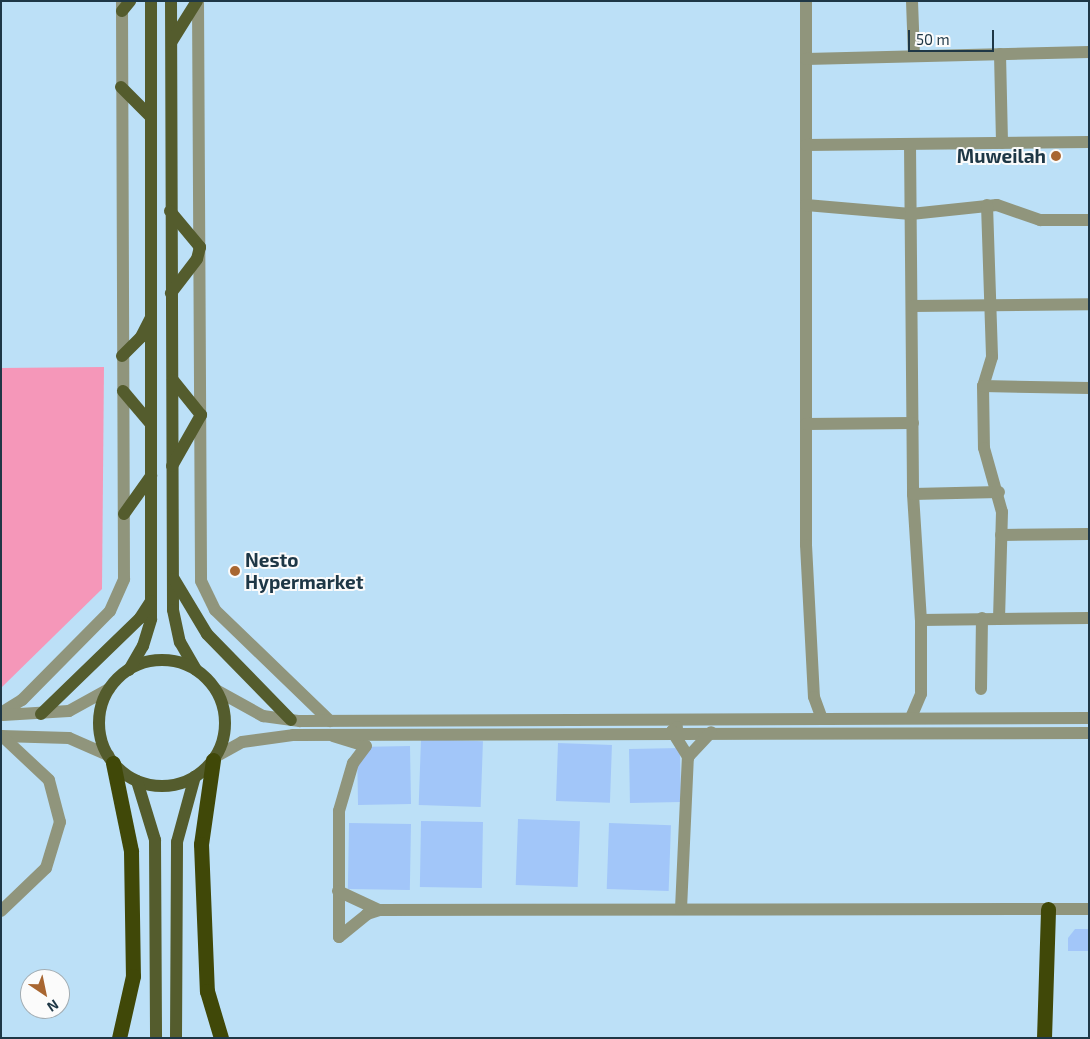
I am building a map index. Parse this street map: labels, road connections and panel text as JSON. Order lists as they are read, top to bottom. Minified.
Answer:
{"places":["Muweilah","Nesto Hypermarket"],"scale_bar":"50 m","north":"bottom right"}
